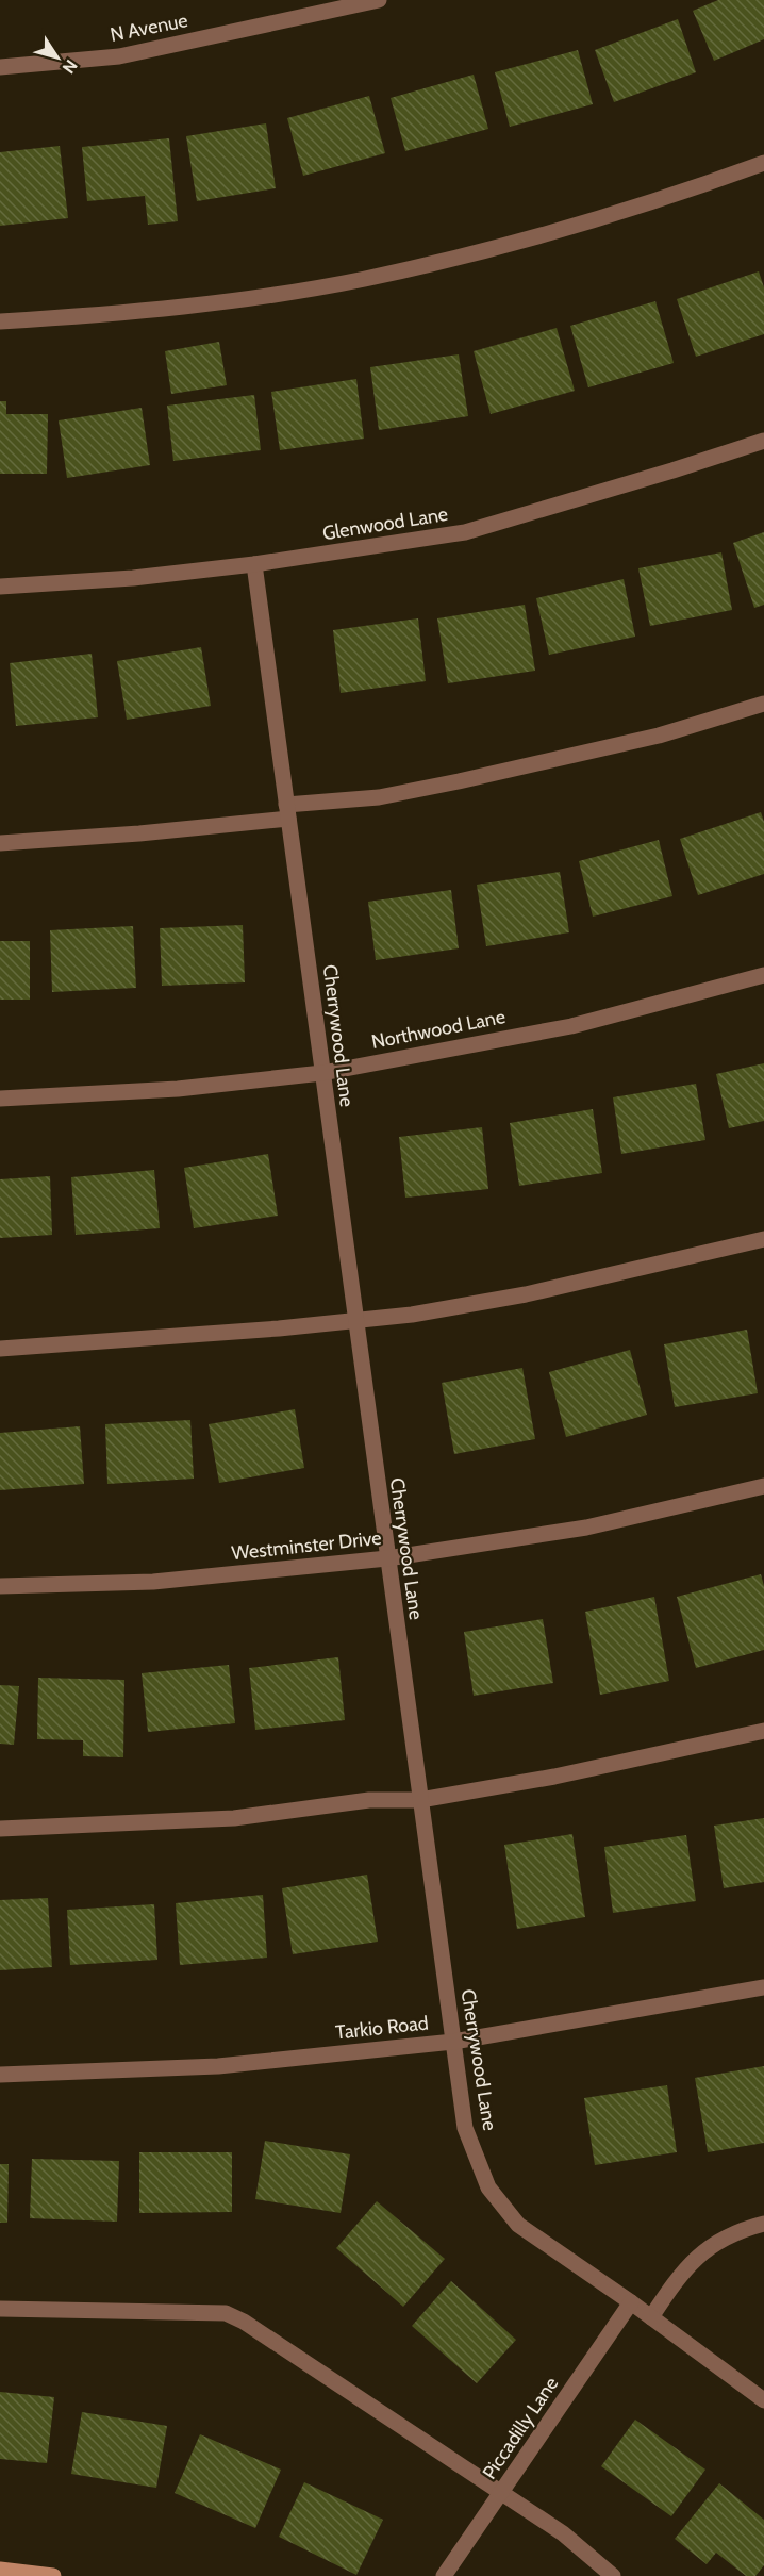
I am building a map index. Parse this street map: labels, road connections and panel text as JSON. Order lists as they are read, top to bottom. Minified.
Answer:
{"streets":{"street":["N Avenue","Glenwood Lane","Northwood Lane","Cherrywood Lane","Westminster Drive","Tarkio Road","Piccadilly Lane"]},"crossings":[["Glenwood Lane","Cherrywood Lane"],["Northwood Lane","Cherrywood Lane"],["Cherrywood Lane","Westminster Drive"],["Cherrywood Lane","Tarkio Road"],["Cherrywood Lane","Piccadilly Lane"]],"north":"bottom right"}
